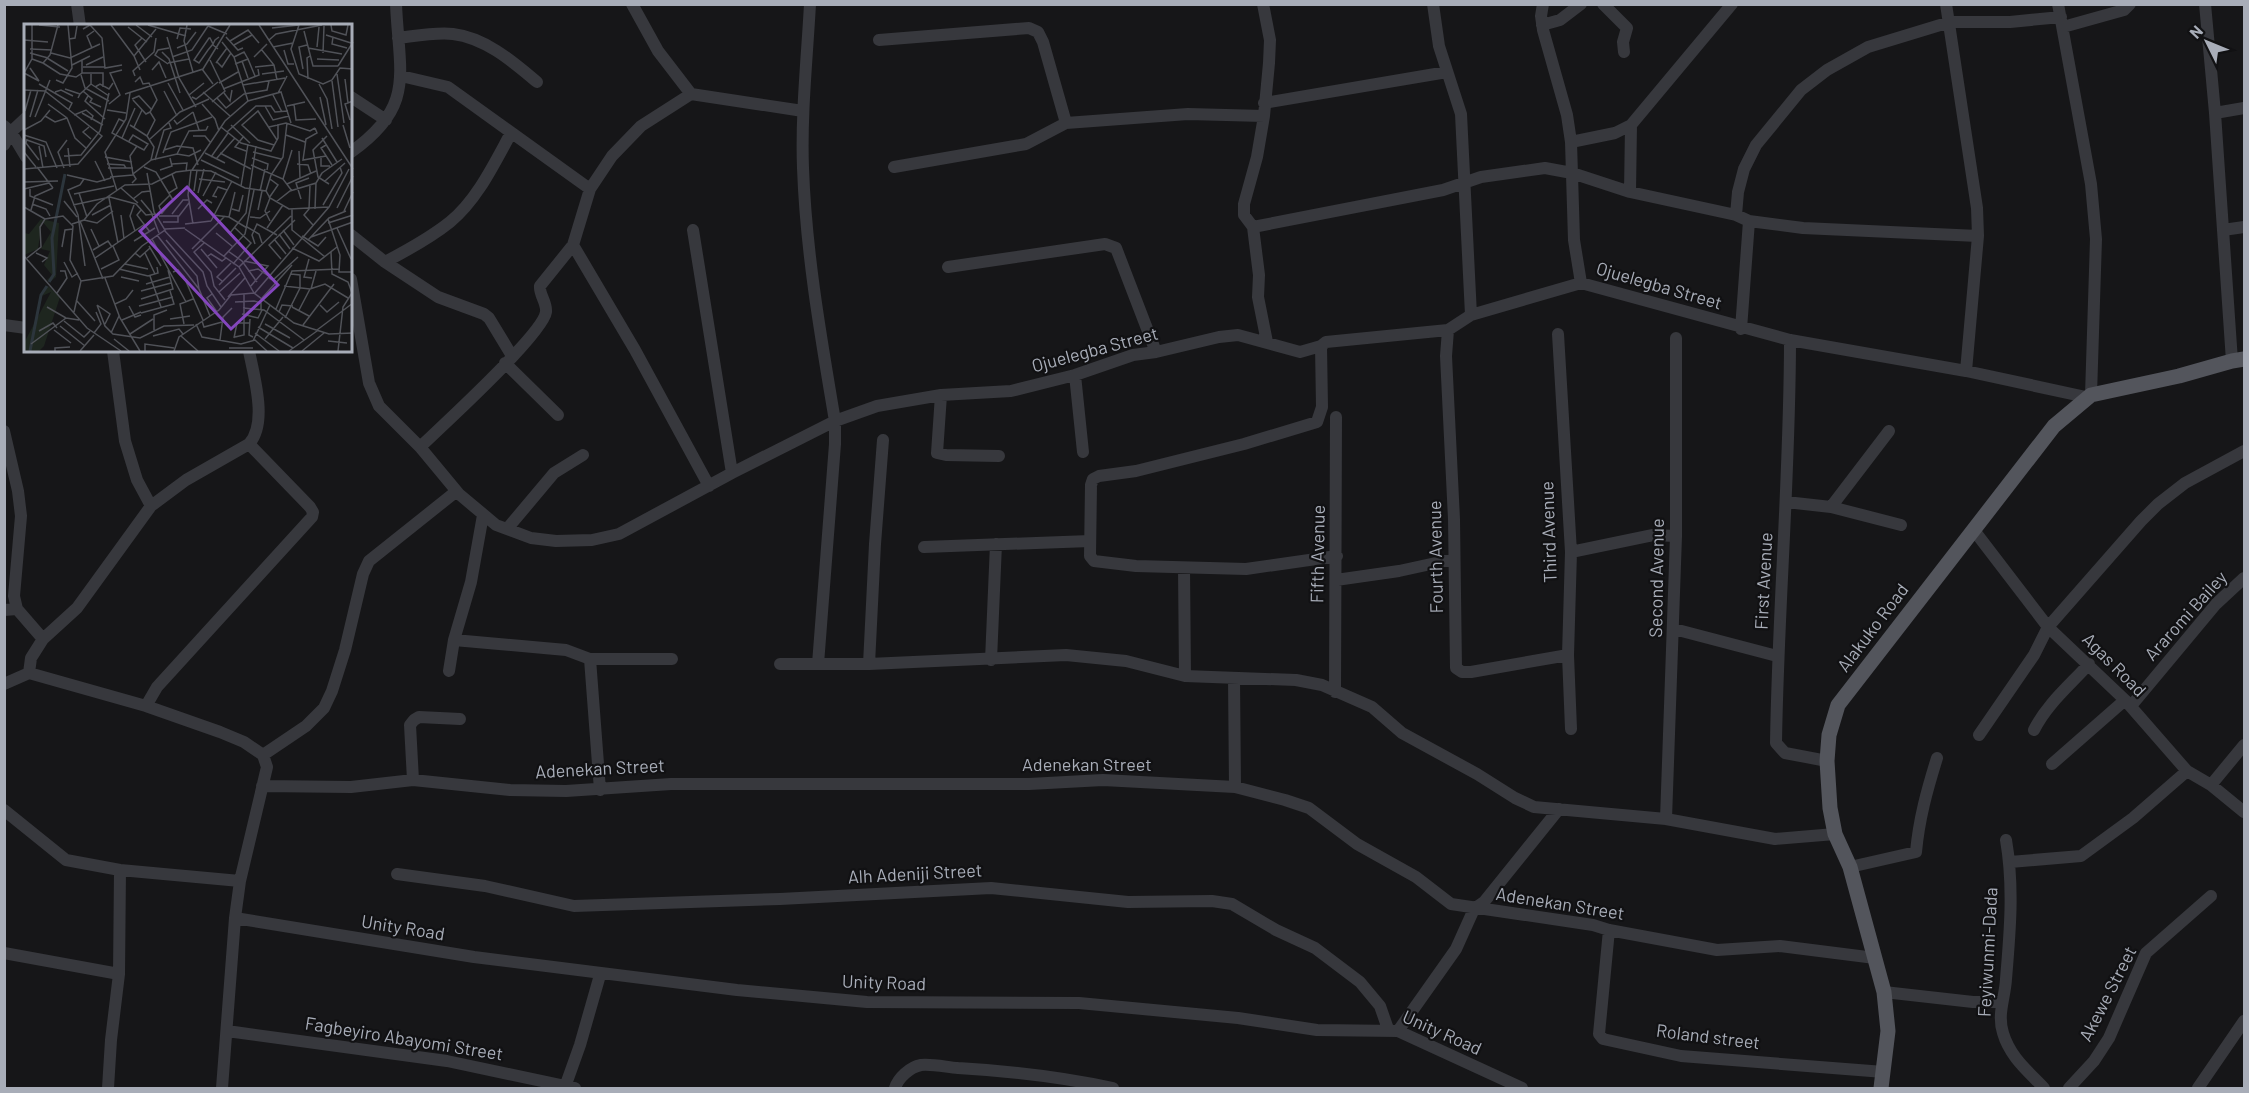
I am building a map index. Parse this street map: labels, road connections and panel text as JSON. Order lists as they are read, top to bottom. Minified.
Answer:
{"streets":{"main road":["Alakuko Road"],"street":["Ojuelegba Street","Third Avenue","Fifth Avenue","Fourth Avenue","Second Avenue","First Avenue","Araromi Bailey","Agas Road","Adenekan Street","Alh Adeniji Street","Unity Road","Feyiwunmi-Dada","Akewe Street","Roland street","Fagbeyiro Abayomi Street"]},"crossings":[["Ojuelegba Street","Fourth Avenue"],["Ojuelegba Street","First Avenue"],["Ojuelegba Street","Alakuko Road"],["Third Avenue","Fourth Avenue"],["First Avenue","Alakuko Road"],["Araromi Bailey","Agas Road"],["Alakuko Road","Agas Road"],["Alakuko Road","Adenekan Street"],["Alakuko Road","Roland street"],["Adenekan Street","Roland street"],["Alh Adeniji Street","Unity Road"]],"north":"top left"}
